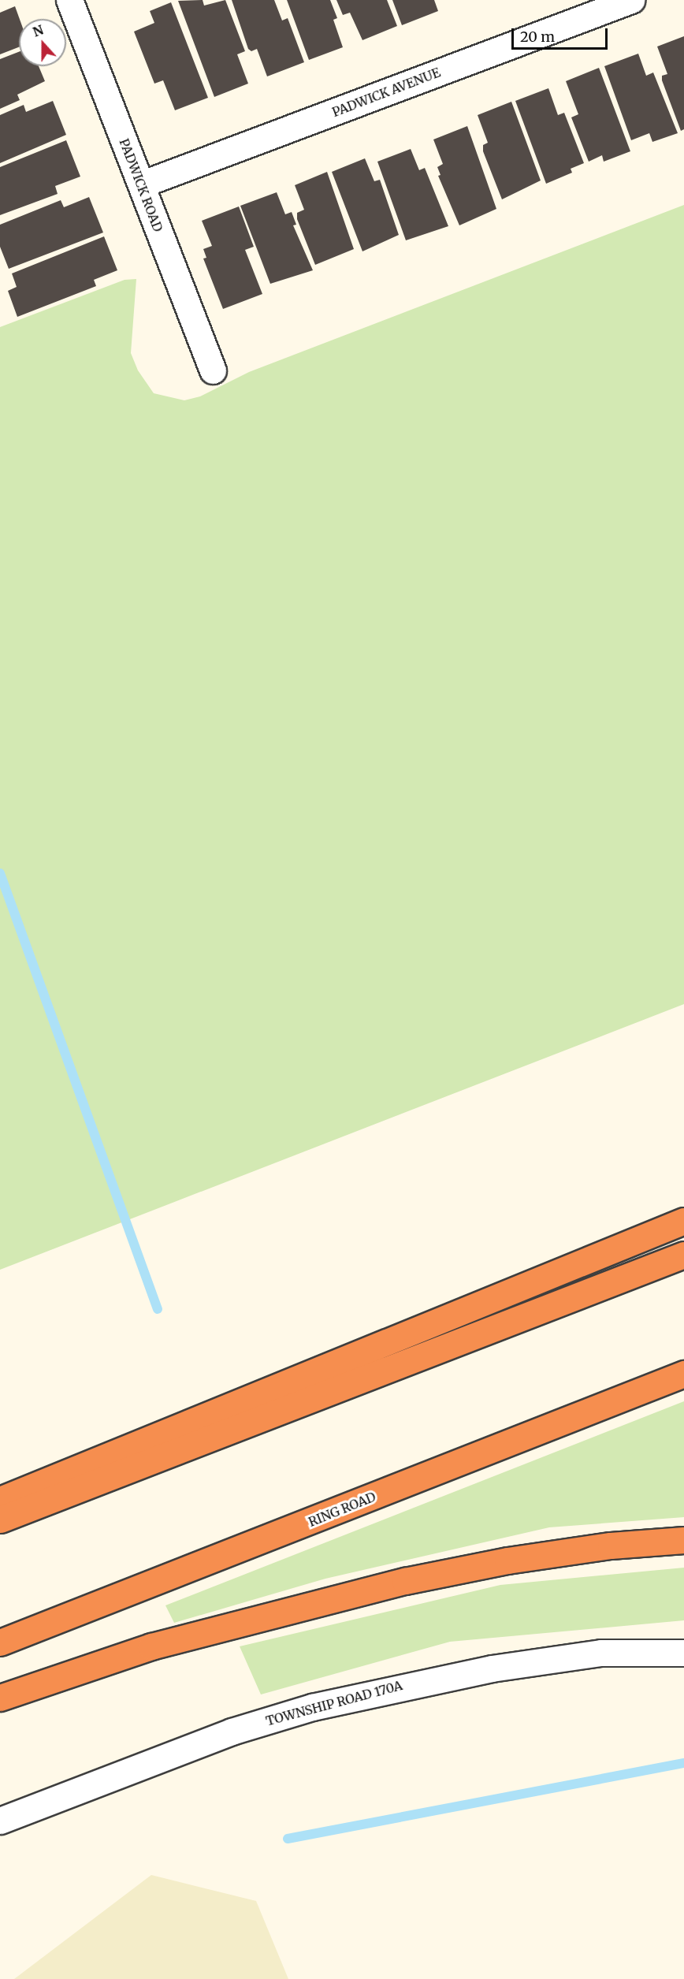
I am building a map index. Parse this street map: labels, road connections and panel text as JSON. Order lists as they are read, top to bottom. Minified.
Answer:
{"streets":{"highway":["RING ROAD"],"street":["PADWICK AVENUE","PADWICK ROAD","TOWNSHIP ROAD 170A"]},"crossings":[["PADWICK AVENUE","PADWICK ROAD"]],"scale_bar":"20 m","north":"top"}
